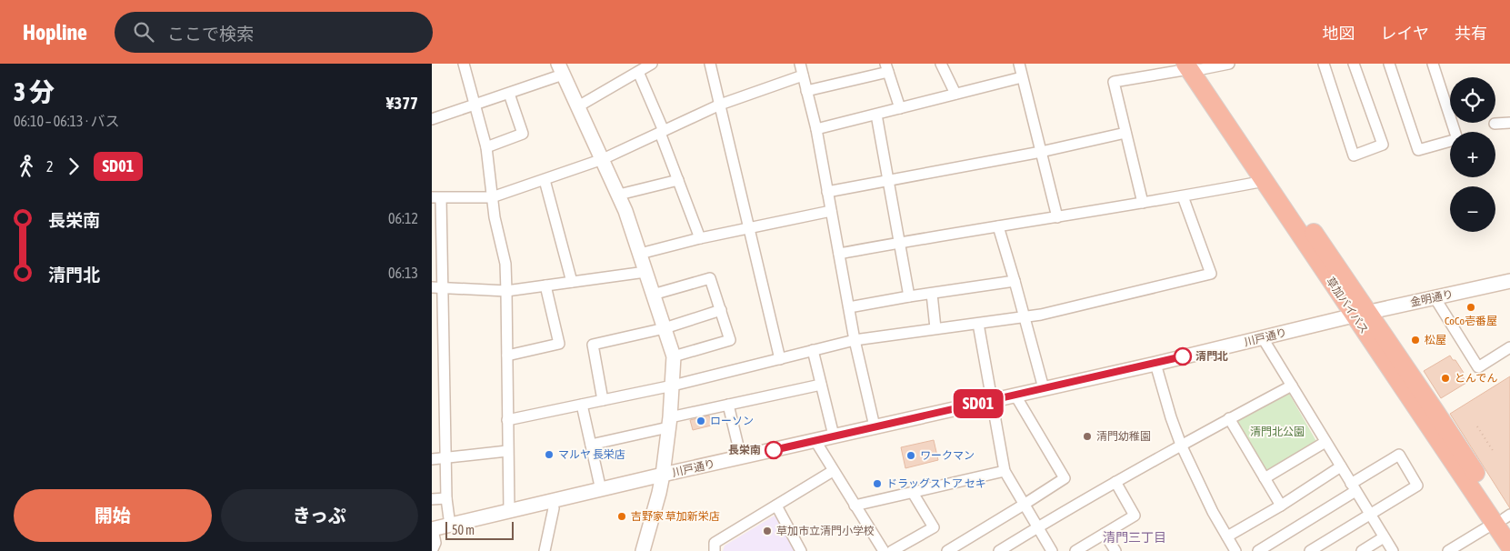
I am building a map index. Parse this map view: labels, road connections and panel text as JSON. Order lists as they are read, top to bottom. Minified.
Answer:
{"streets":{"highway":["草加バイパス"],"street":["金明通り","川戸通り"]},"crossings":[["金明通り","草加バイパス"],["金明通り","川戸通り"],["草加バイパス","川戸通り"]],"districts":["清門三丁目"],"parks":["清門北公園"],"places":["CoCo壱番屋","松屋","清門北","とんでん","ローソン","清門幼稚園","長栄南","マルヤ 長栄店","ワークマン","ドラッグストア セキ","吉野家 草加新栄店","草加市立清門小学校"],"lines":["bus line SD01"],"scale_bar":"50 m","page":{"header":"Hopline","search":"ここで検索","nav":["地図","レイヤ","共有"],"heading":["3 分","06:10 – 06:13 · バス","¥377"],"on_map":"SD01","map_buttons":["+","−"],"legs":["2","SD01"],"list":[{"name":"長栄南","value":"06:12"},{"name":"清門北","value":"06:13"}],"buttons":["開始","きっぷ"],"scale":"50 m"}}
